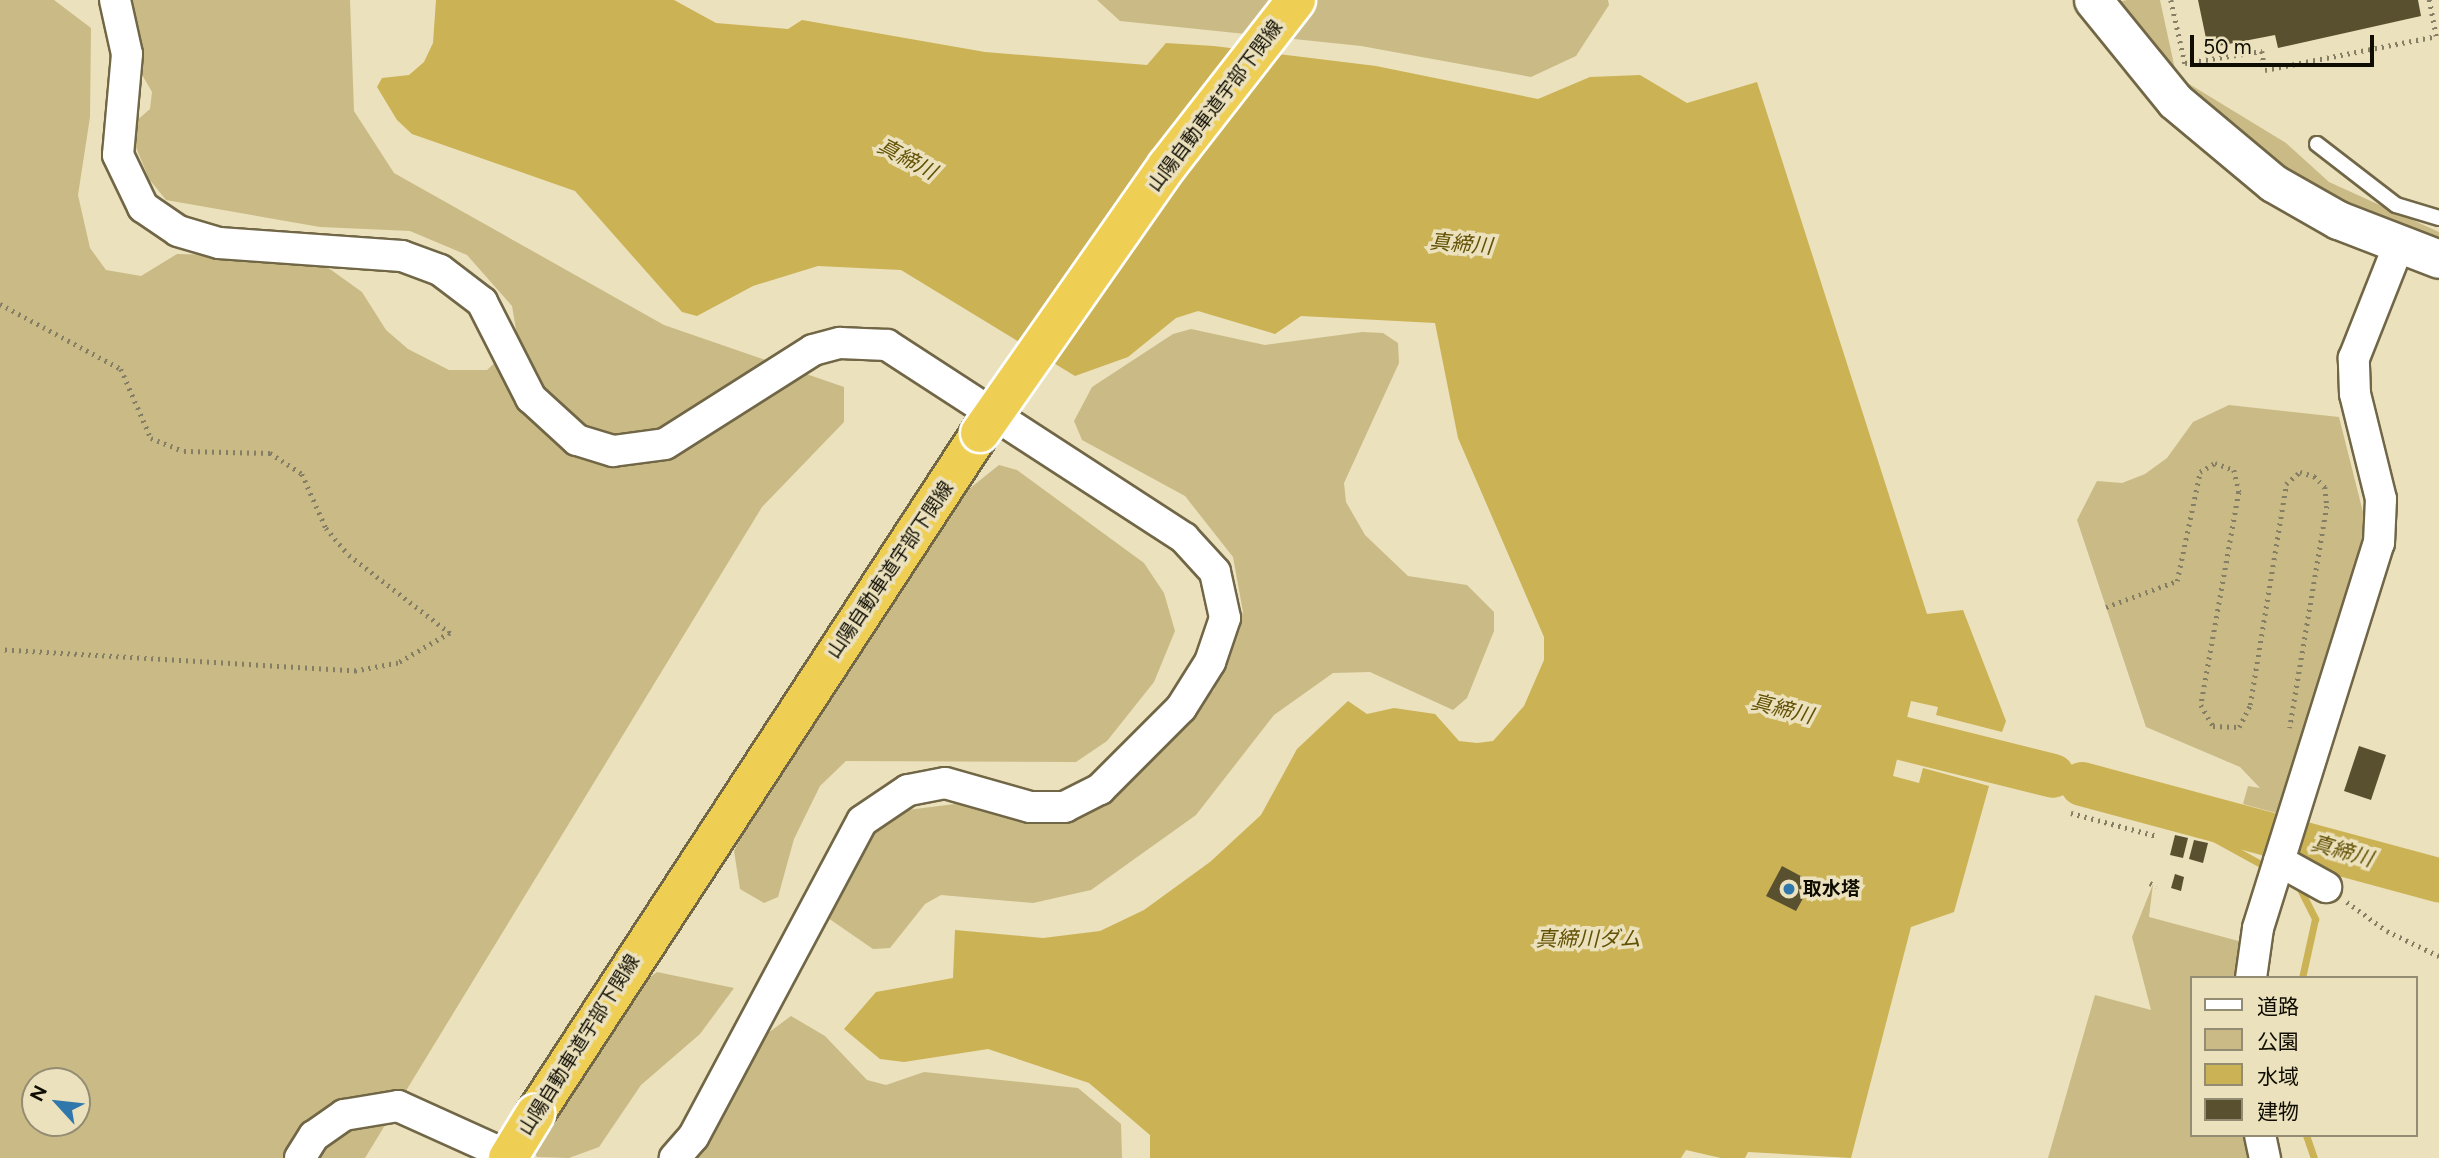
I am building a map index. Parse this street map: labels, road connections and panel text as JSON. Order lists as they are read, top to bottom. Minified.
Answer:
{"streets":{"highway":["山陽自動車道宇部下関線"]},"water":["真締川","真締川ダム"],"places":["取水塔"],"legend":["道路","公園","水域","建物"],"scale_bar":"50 m","north":"top left"}
